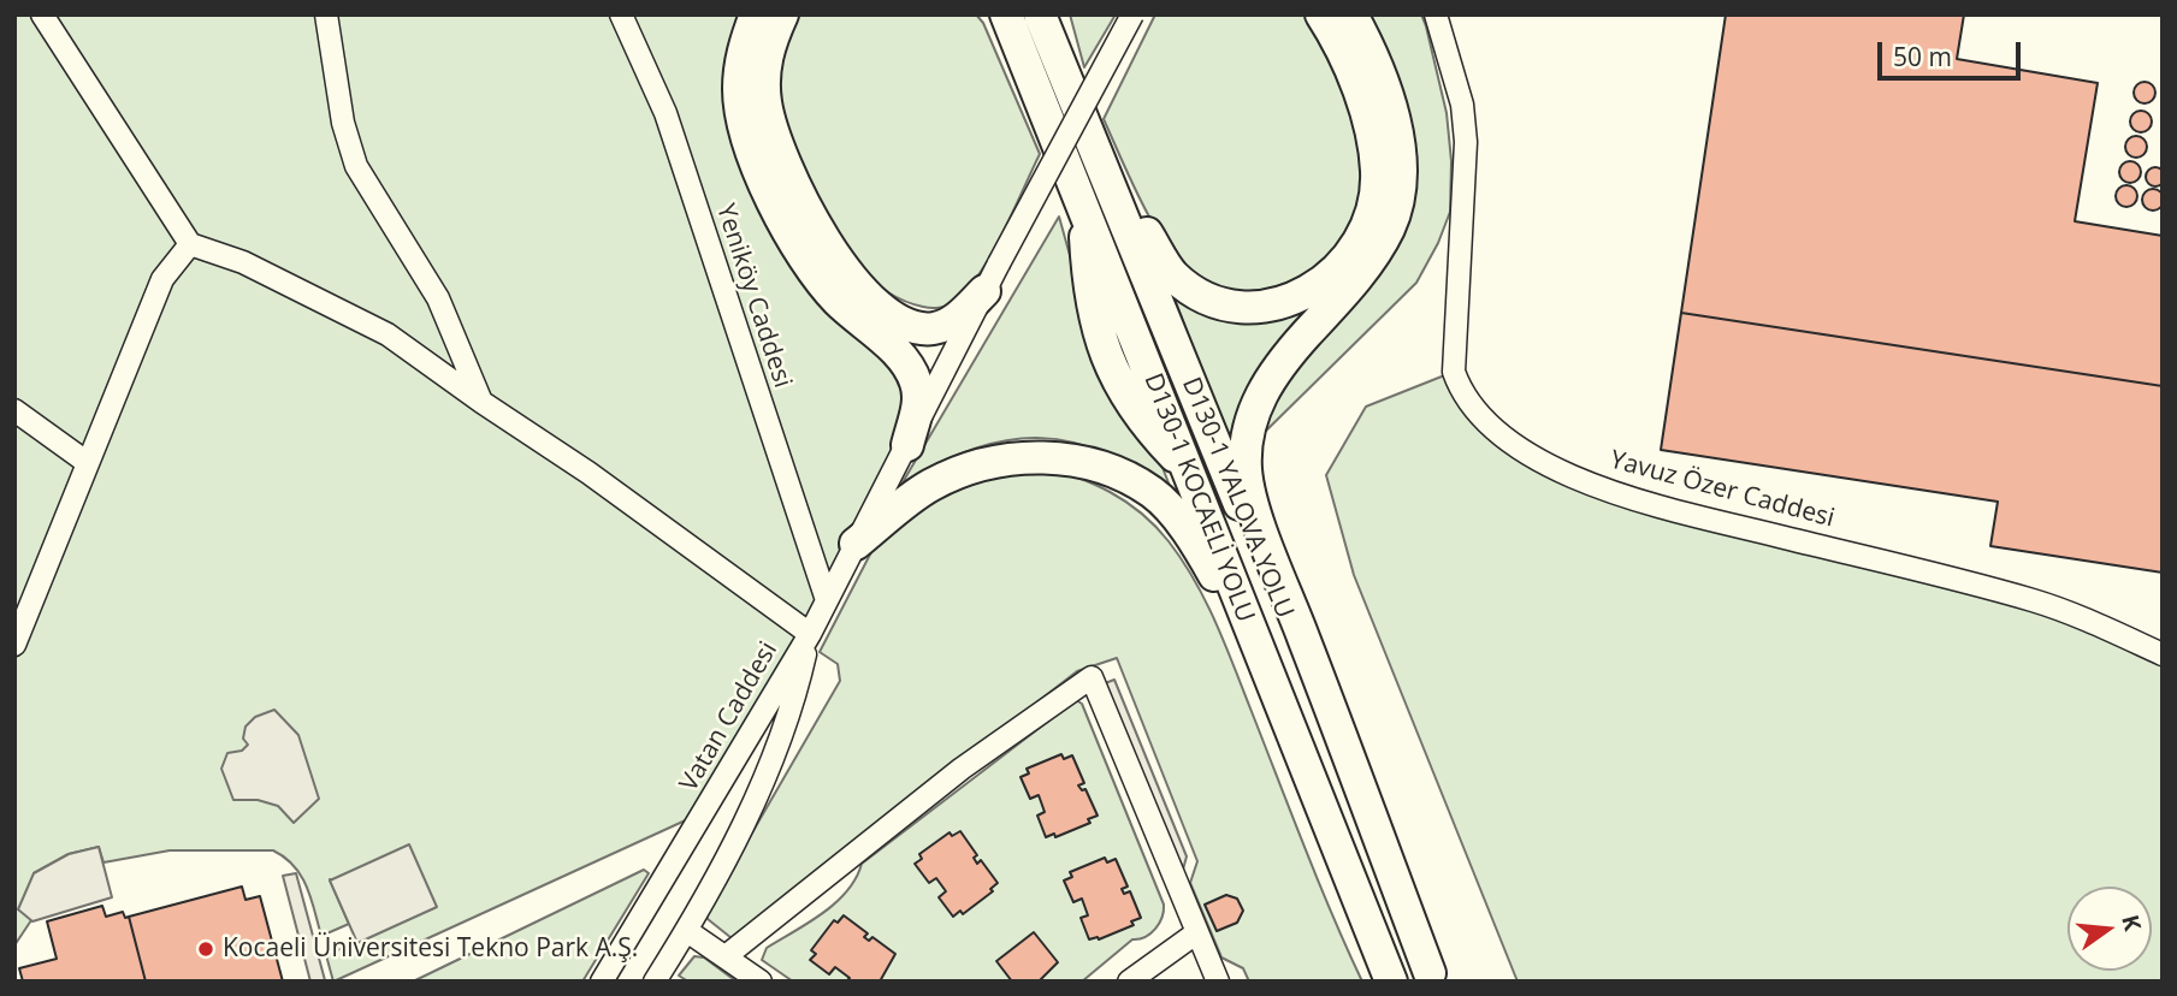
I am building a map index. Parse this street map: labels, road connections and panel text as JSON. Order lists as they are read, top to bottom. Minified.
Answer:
{"streets":{"highway":["D130-1 KOCAELİ YOLU","D130-1 YALOVA YOLU"],"street":["Yeniköy Caddesi","Yavuz Özer Caddesi","Vatan Caddesi"]},"places":["Kocaeli Üniversitesi Tekno Park A.Ş."],"scale_bar":"50 m","north":"right"}
